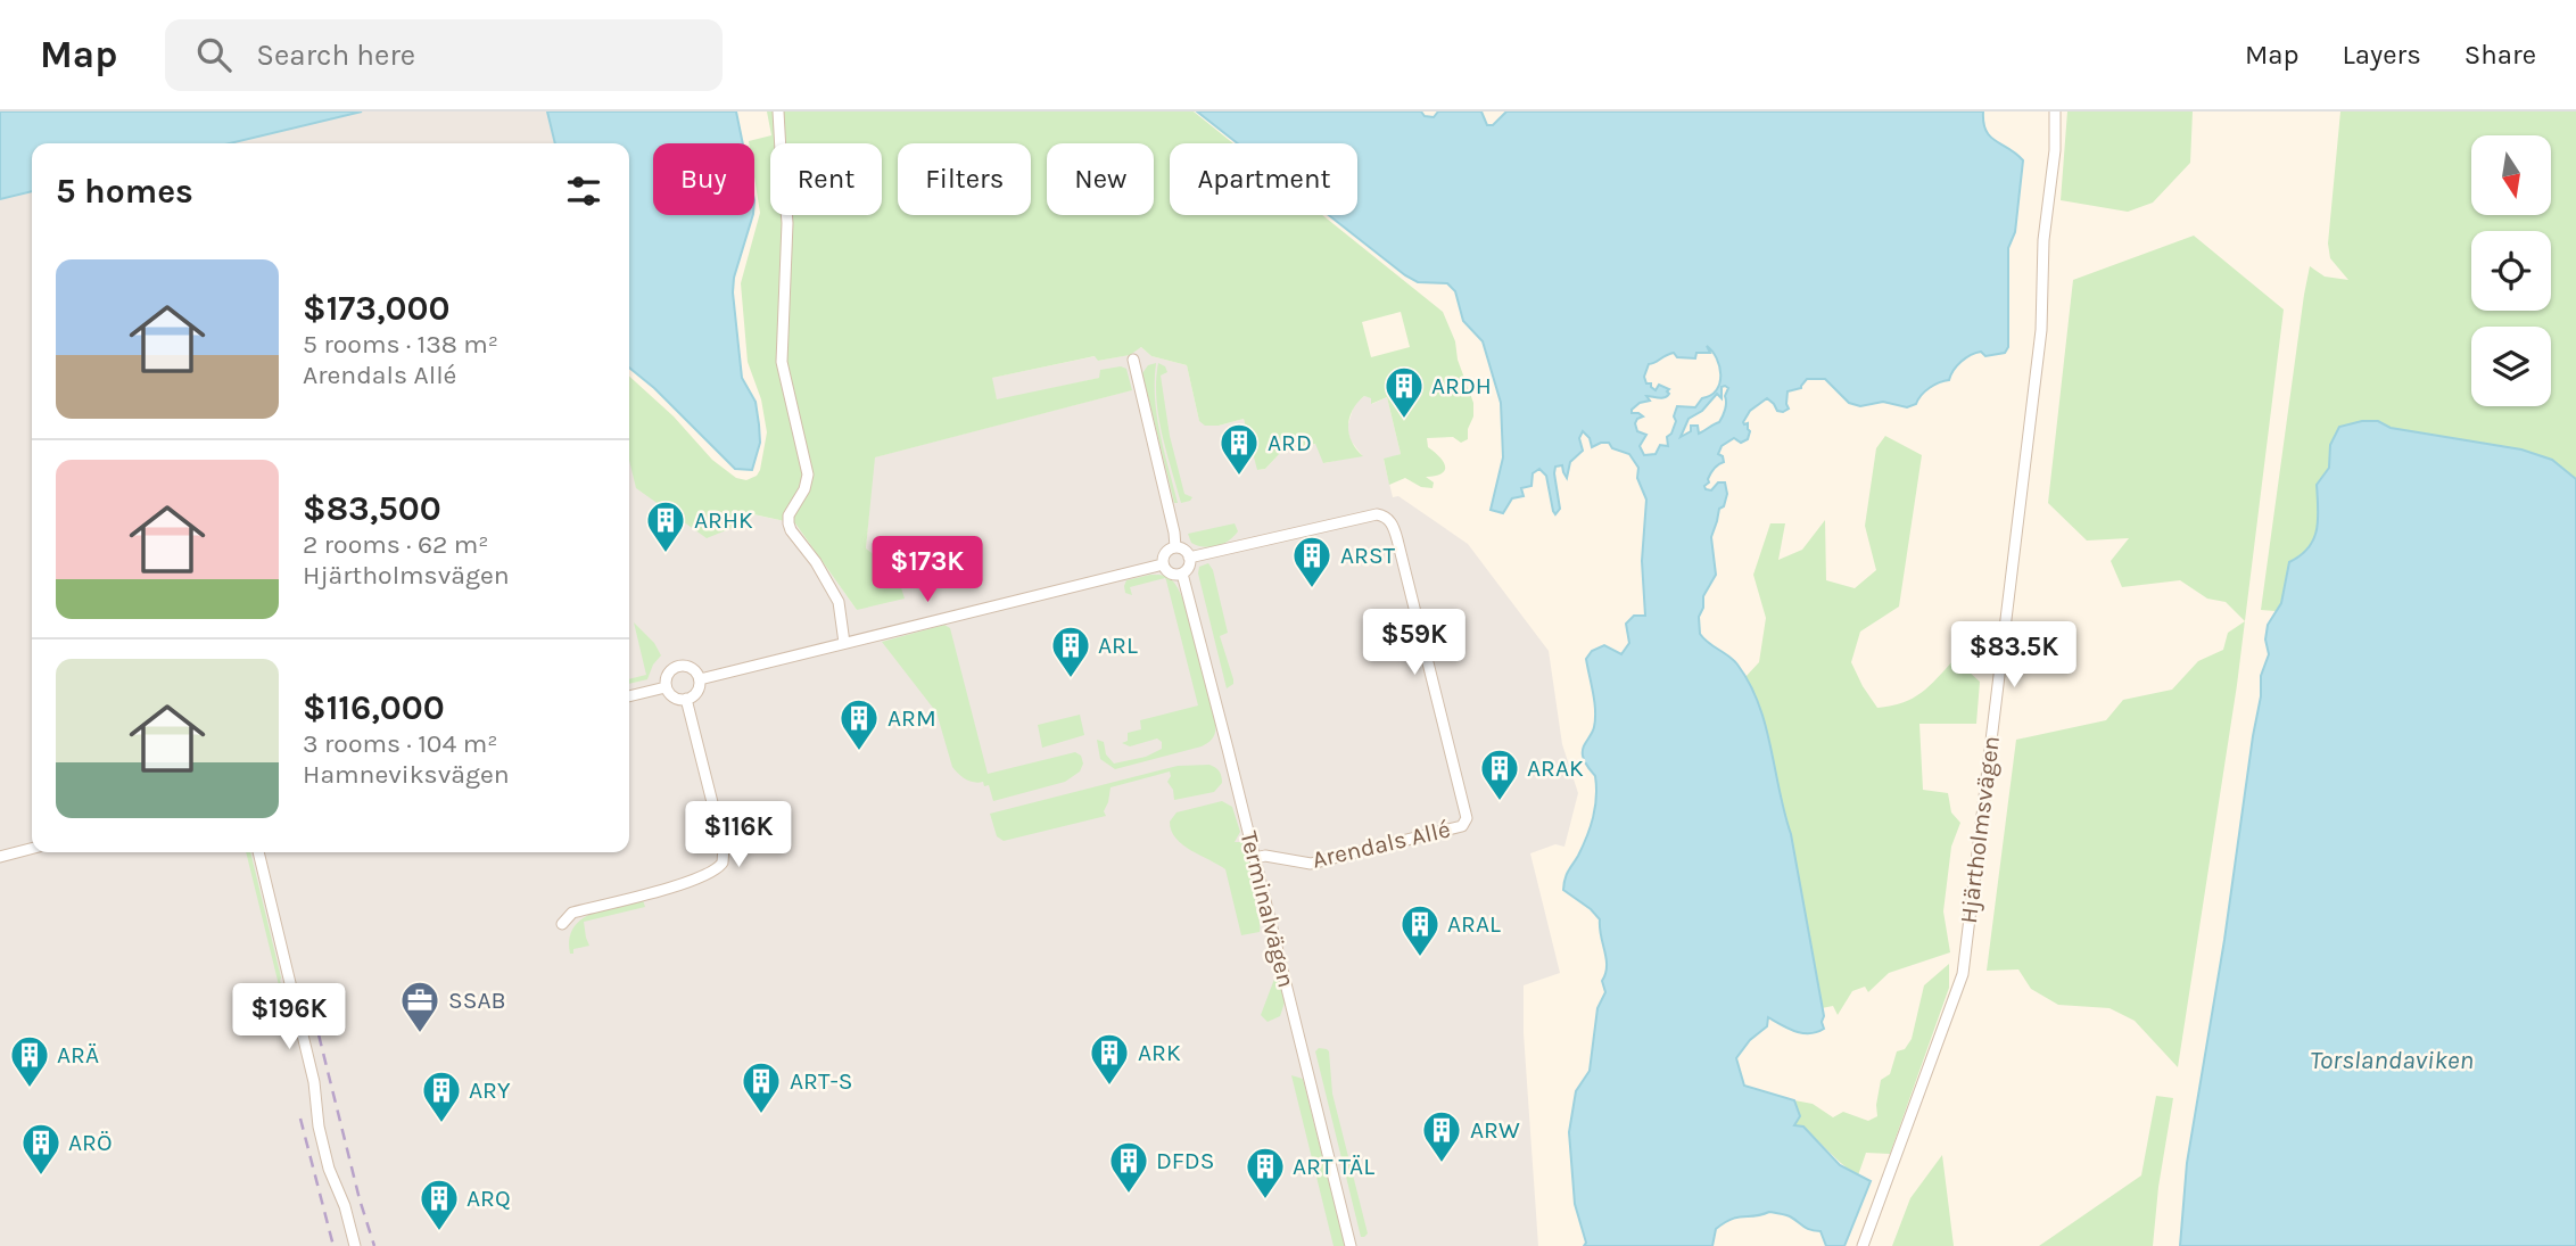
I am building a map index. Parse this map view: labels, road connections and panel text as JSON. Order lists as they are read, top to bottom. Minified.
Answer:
{"streets":{"street":["Hjärtholmsvägen","Arendals Allé","Terminalvägen"]},"crossings":[["Arendals Allé","Terminalvägen"]],"water":["Torslandaviken"],"places":{"building":["ARDH","ARD","ARHK","ARST","ARL","ARM","ARAK","ARAL","ARK","ARÄ","ART-S","ARY","ARW","ARÖ","DFDS","ART TÄL","ARQ"],"office":["SSAB"]},"north":"bottom","page":{"header":"Map","search":"Search here","nav":["Map","Layers","Share"],"chip":["Buy","Rent","Filters","New","Apartment"],"heading":"5 homes","list":[{"name":"$173,000","note":"5 rooms · 138 m² · Arendals Allé"},{"name":"$83,500","note":"2 rooms · 62 m² · Hjärtholmsvägen"},{"name":"$116,000","note":"3 rooms · 104 m² · Hamneviksvägen"}],"price":["$173K","$59K","$83.5K","$116K","$196K"]}}
